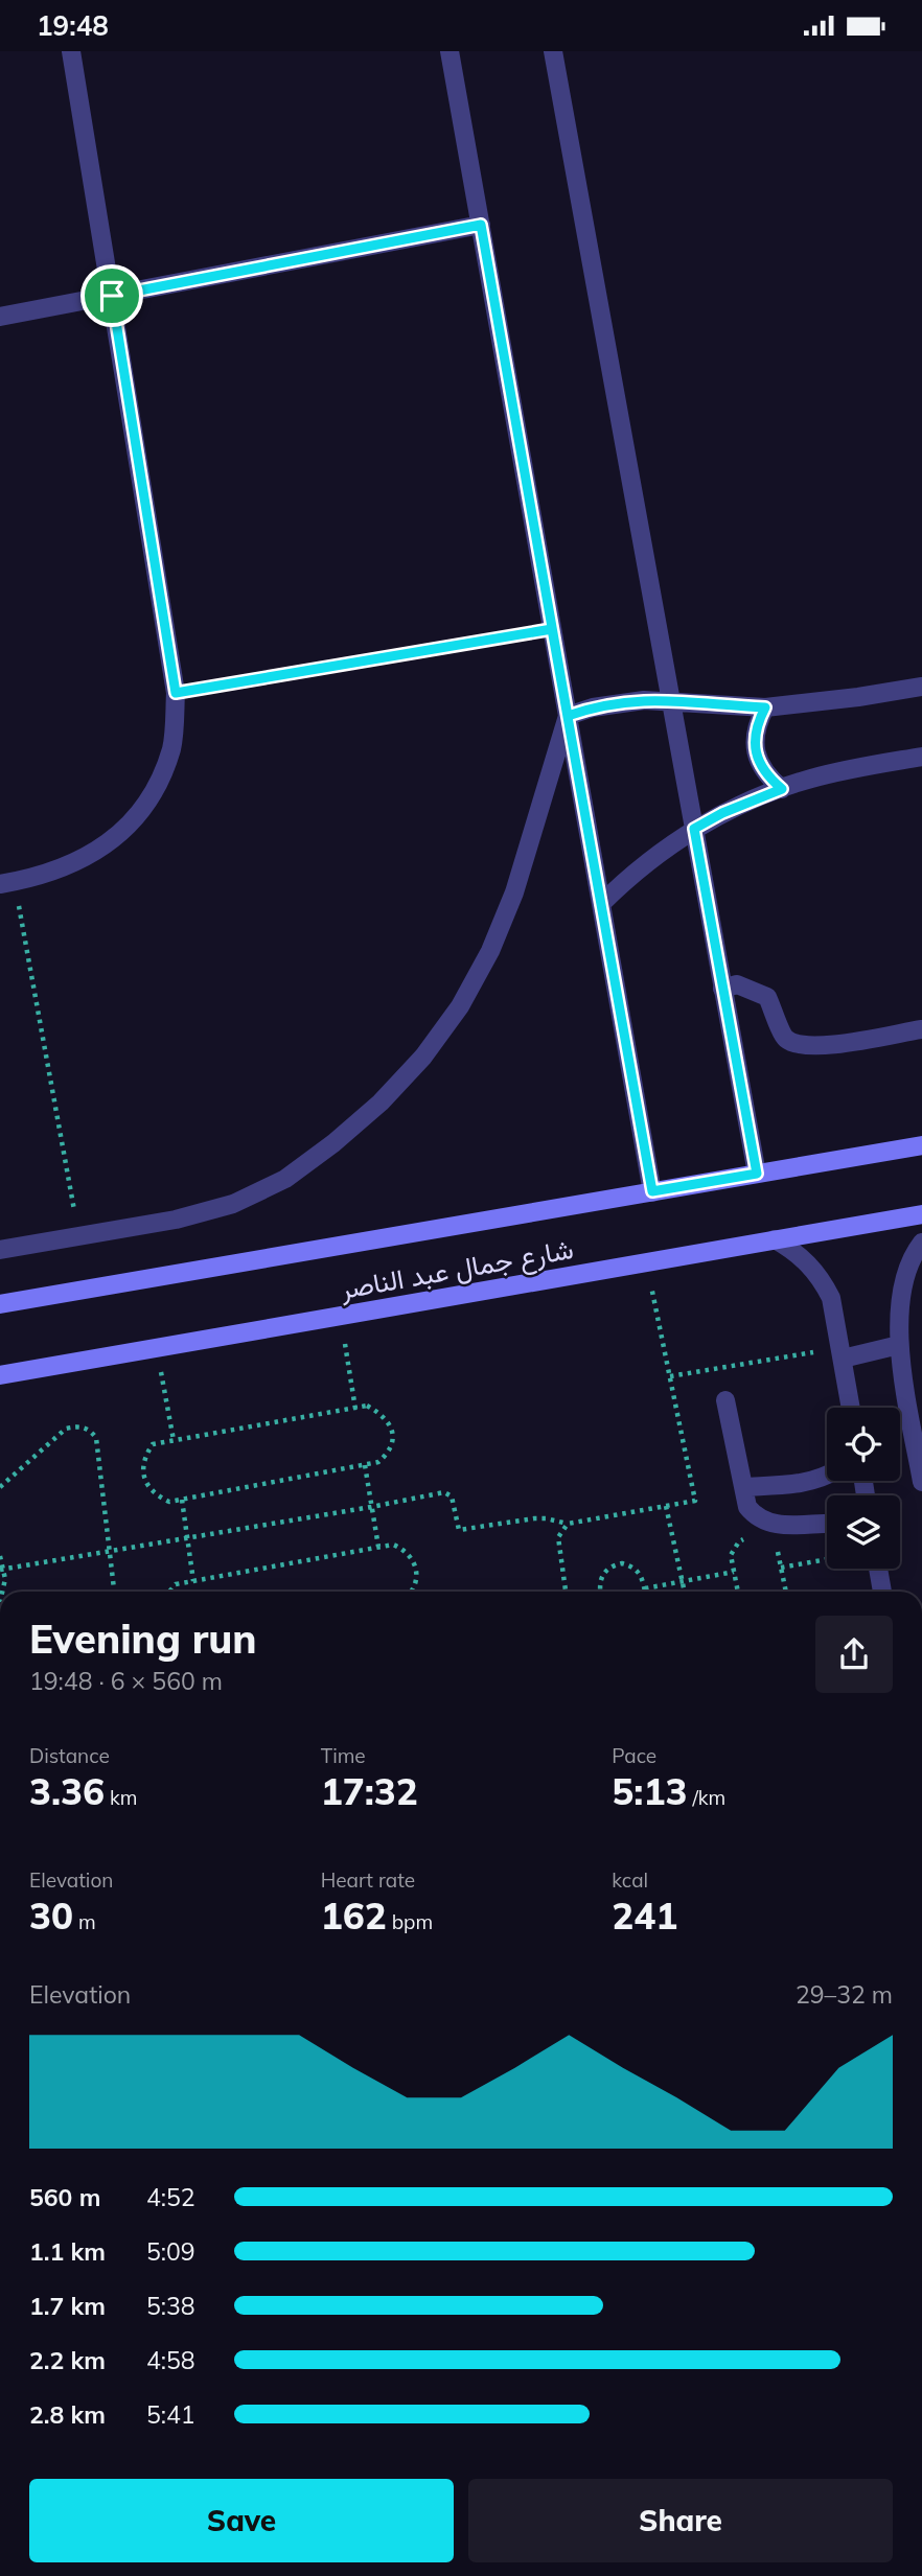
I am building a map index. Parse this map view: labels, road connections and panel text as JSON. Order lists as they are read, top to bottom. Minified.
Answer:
{"streets":{"main road":["شارع جمال عبد الناصر"]},"page":{"status":"19:48","heading":["Evening run","19:48 · 6 × 560 m"],"stats":[["Distance","3.36 km"],["Time","17:32"],["Pace","5:13 /km"],["Elevation","30 m"],["Heart rate","162 bpm"],["kcal","241"]],"chart":["Elevation","29–32 m"],"list":[{"name":"560 m","note":"4:52"},{"name":"1.1 km","note":"5:09"},{"name":"1.7 km","note":"5:38"},{"name":"2.2 km","note":"4:58"},{"name":"2.8 km","note":"5:41"}],"buttons":["Save","Share"]}}
